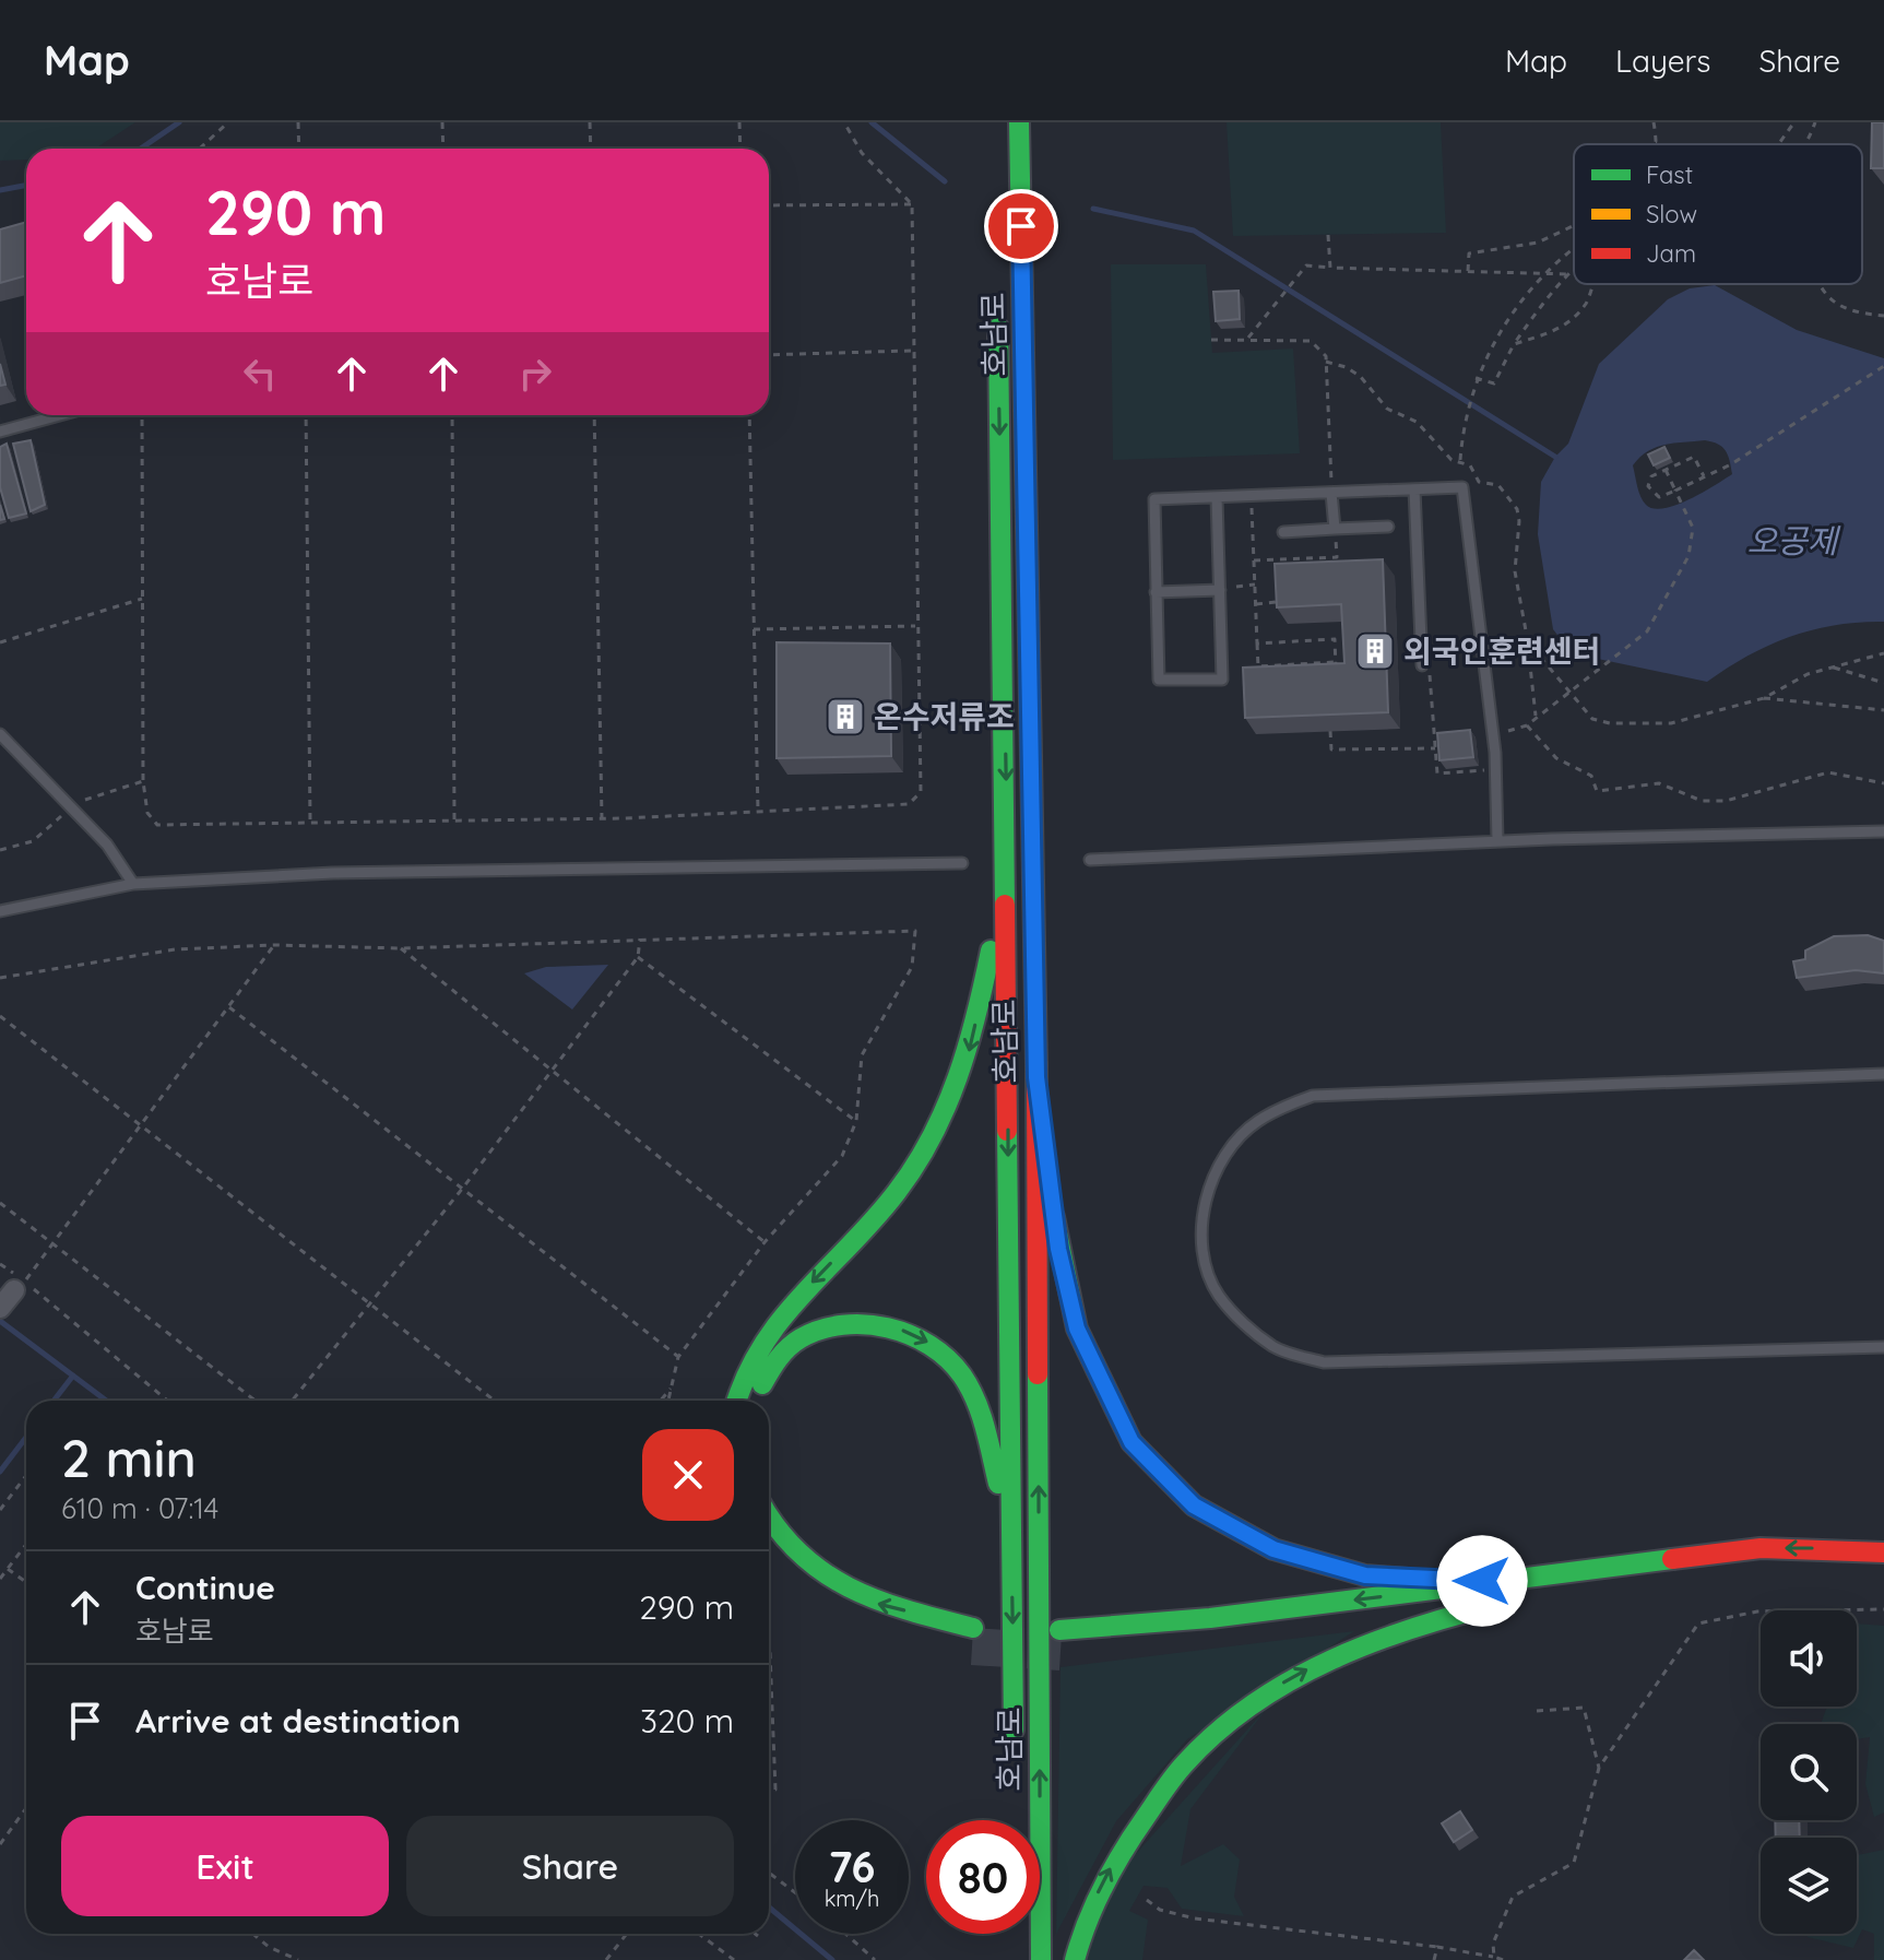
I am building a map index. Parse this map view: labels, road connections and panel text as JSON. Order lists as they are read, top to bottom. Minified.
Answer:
{"streets":{"highway":["호남로"]},"water":["오공제"],"places":{"building":["외국인훈련센터","온수저류조"]},"legend":["Fast","Slow","Jam"],"page":{"header":"Map","nav":["Map","Layers","Share"],"turn":["290 m","호남로"],"heading":["2 min","610 m · 07:14"],"list":[{"name":"Continue","note":"호남로","value":"290 m"},{"name":"Arrive at destination","value":"320 m"}],"buttons":["Exit","Share"],"speed":"76 km/h","limit":"80"}}
